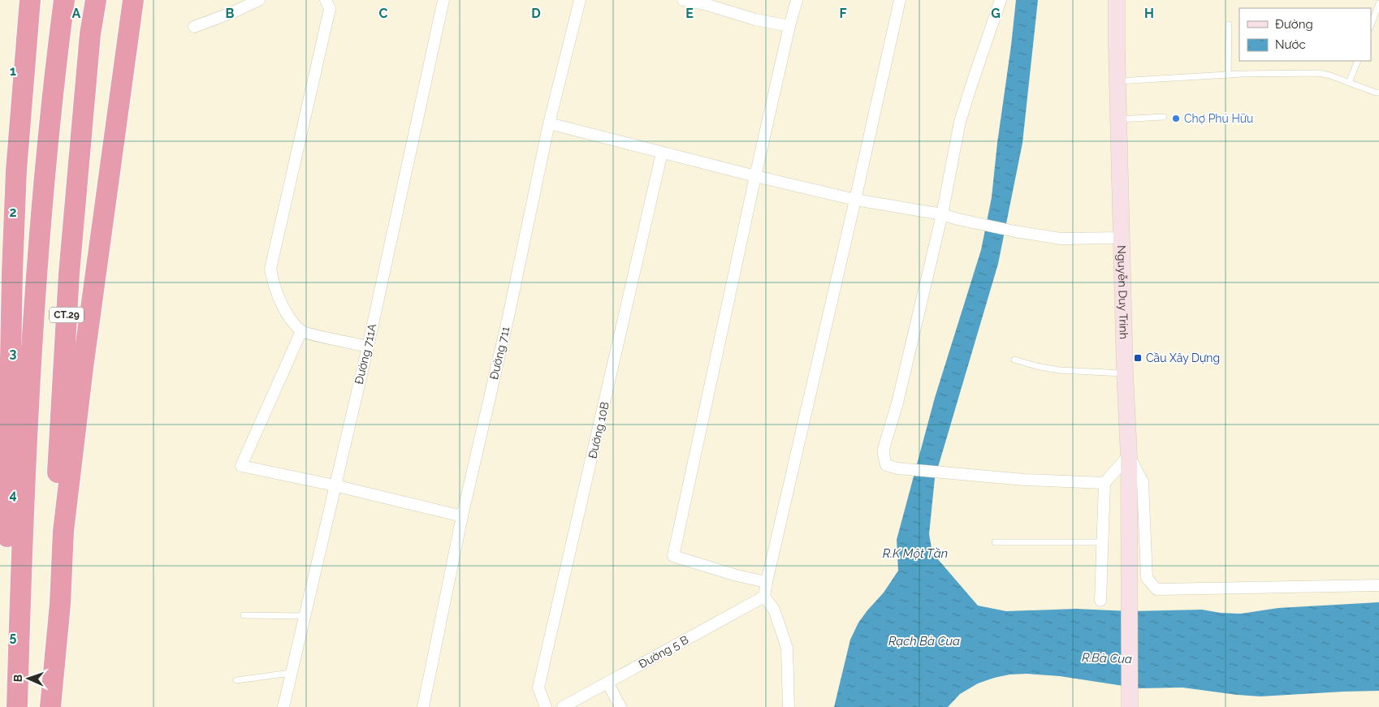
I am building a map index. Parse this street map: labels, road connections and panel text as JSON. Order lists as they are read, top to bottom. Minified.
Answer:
{"streets":{"highway":["CT.29"],"main road":["Nguyễn Duy Trinh"],"street":["Đường 711","Đường 711A","Đường 10B","Đường 5 B"]},"water":["R.K Một Tần","Rạch Bà Cua","R.Bà Cua"],"places":{"other":["Chợ Phú Hữu"],"transit":["Cầu Xây Dựng"]},"legend":["Đường","Nước"],"north":"left","grid":{"columns":["A","B","C","D","E","F","G","H"],"rows":["1","2","3","4","5"]}}
